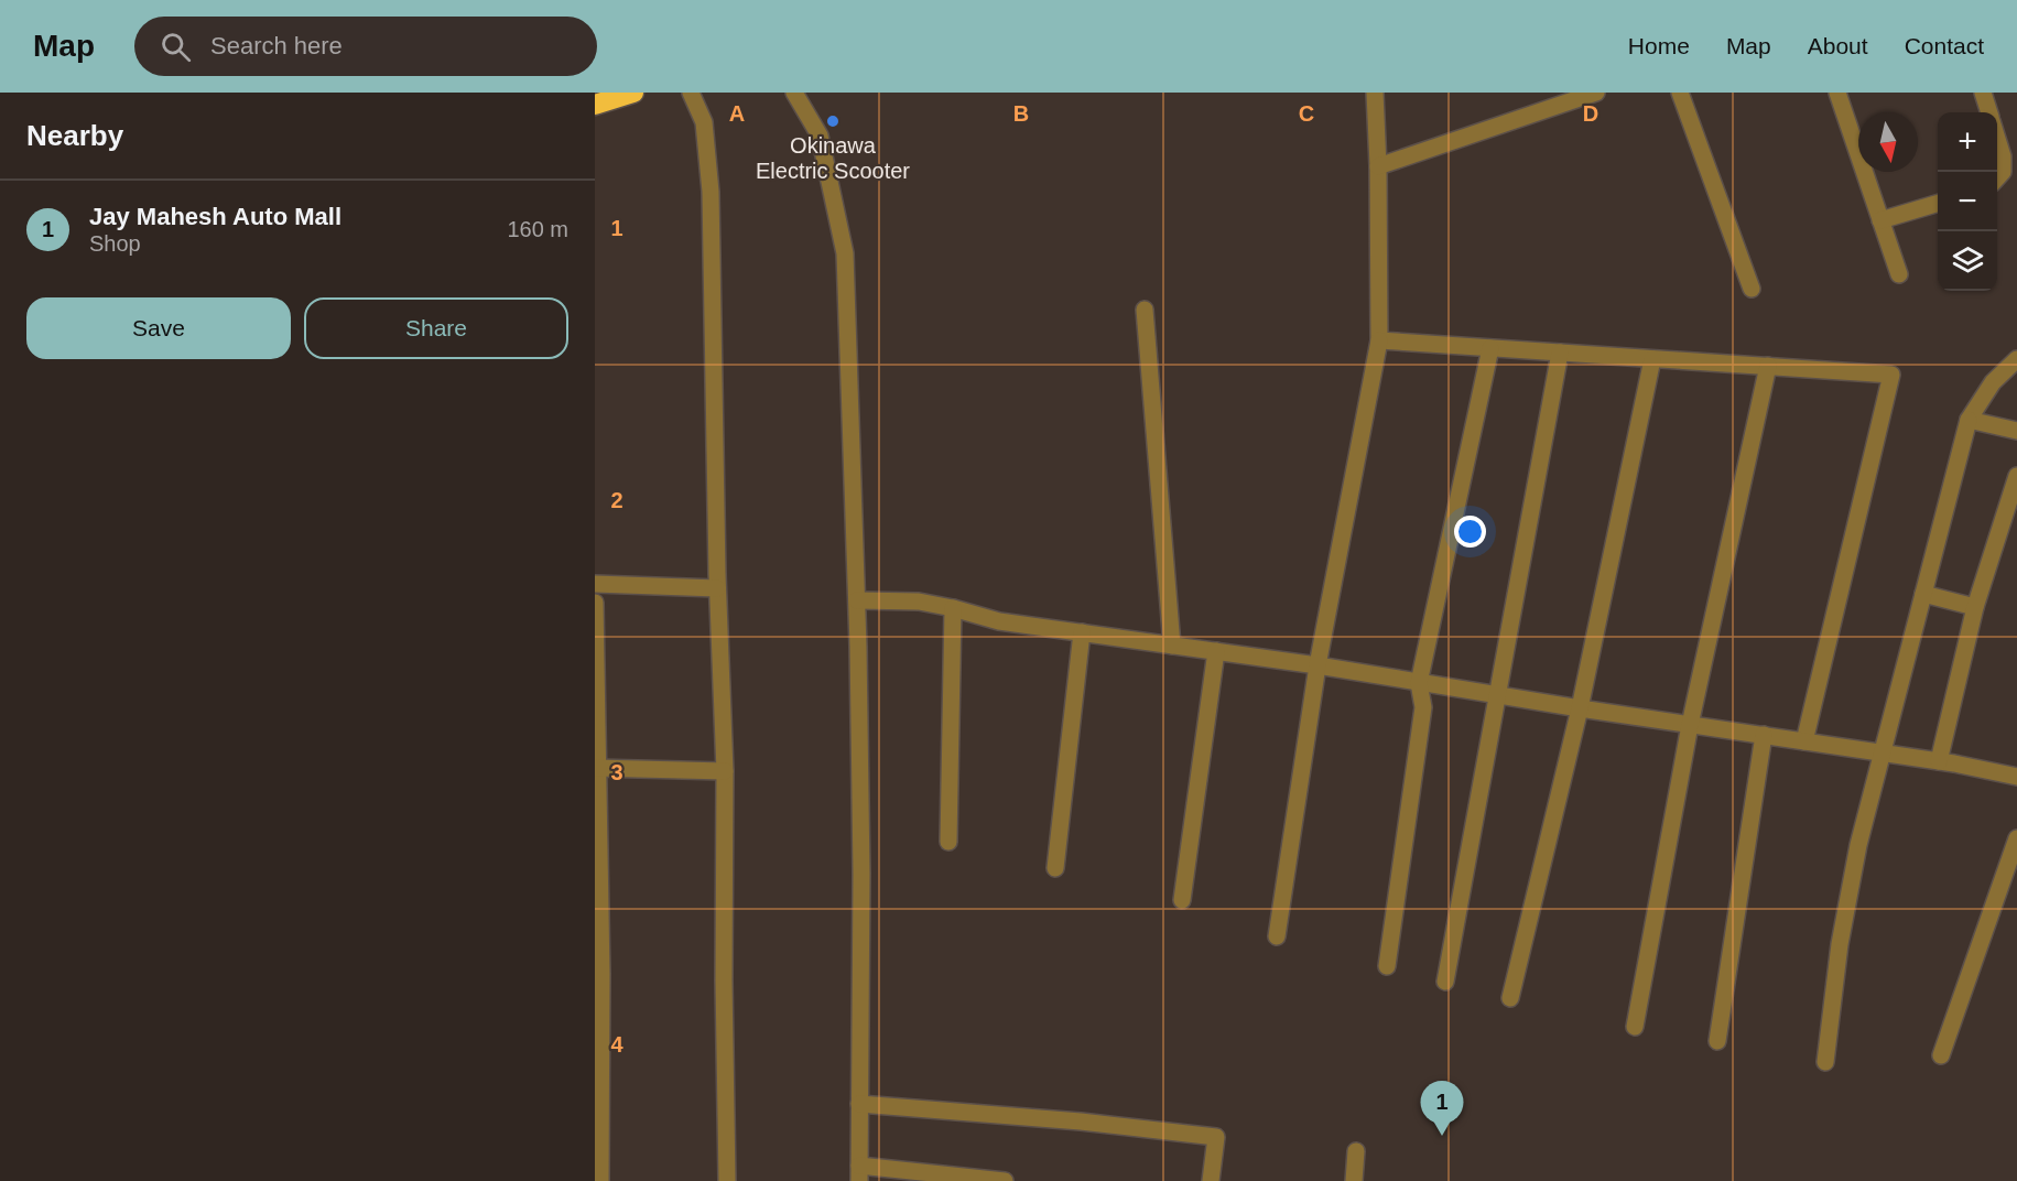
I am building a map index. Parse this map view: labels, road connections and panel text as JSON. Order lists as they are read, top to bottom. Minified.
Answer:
{"places":["Okinawa Electric Scooter"],"north":"bottom","page":{"header":"Map","search":"Search here","nav":["Home","Map","About","Contact"],"heading":"Nearby","map_buttons":["+","−"],"list":[{"mark":"1","name":"Jay Mahesh Auto Mall","note":"Shop","value":"160 m"}],"buttons":["Save","Share"],"pins":"1"},"grid":{"columns":["A","B","C","D"],"rows":["1","2","3","4"]}}
